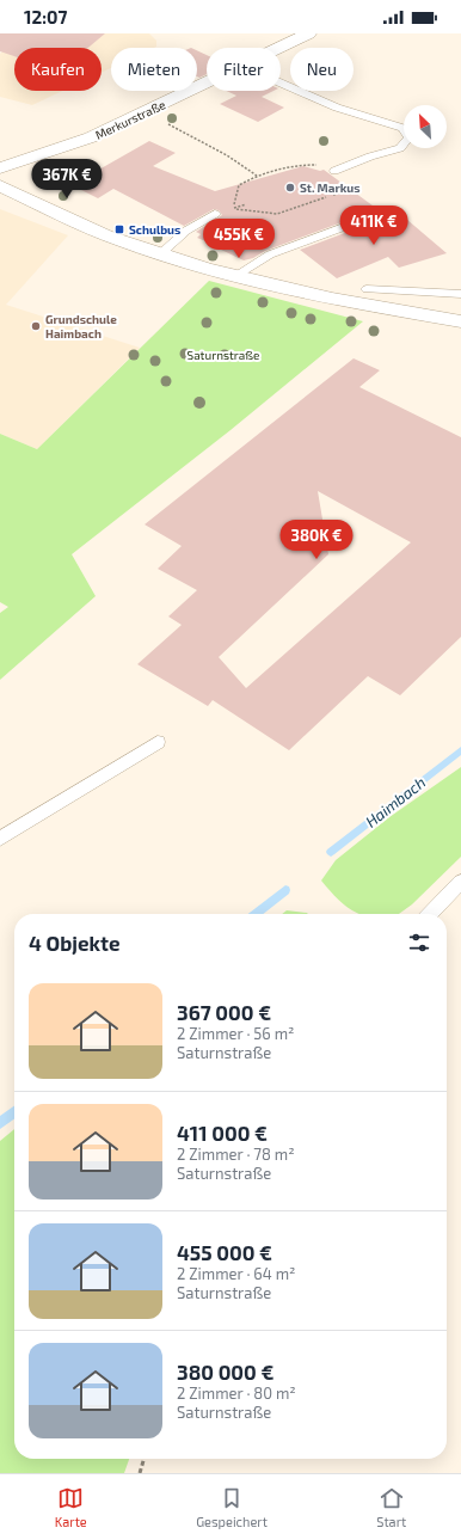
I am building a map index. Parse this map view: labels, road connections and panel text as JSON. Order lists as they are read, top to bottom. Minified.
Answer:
{"streets":{"street":["Merkurstraße"]},"water":["Haimbach"],"parks":["Saturnstraße"],"places":{"other":["St. Markus","Grundschule Haimbach"],"transit":["Schulbus"]},"north":"top left","page":{"status":"12:07","chip":["Kaufen","Mieten","Filter","Neu"],"price":["367K €","411K €","455K €","380K €"],"heading":"4 Objekte","list":[{"name":"367 000 €","note":"2 Zimmer · 56 m² · Saturnstraße"},{"name":"411 000 €","note":"2 Zimmer · 78 m² · Saturnstraße"},{"name":"455 000 €","note":"2 Zimmer · 64 m² · Saturnstraße"},{"name":"380 000 €","note":"2 Zimmer · 80 m² · Saturnstraße"}],"tabs":["Karte","Gespeichert","Start"]}}
